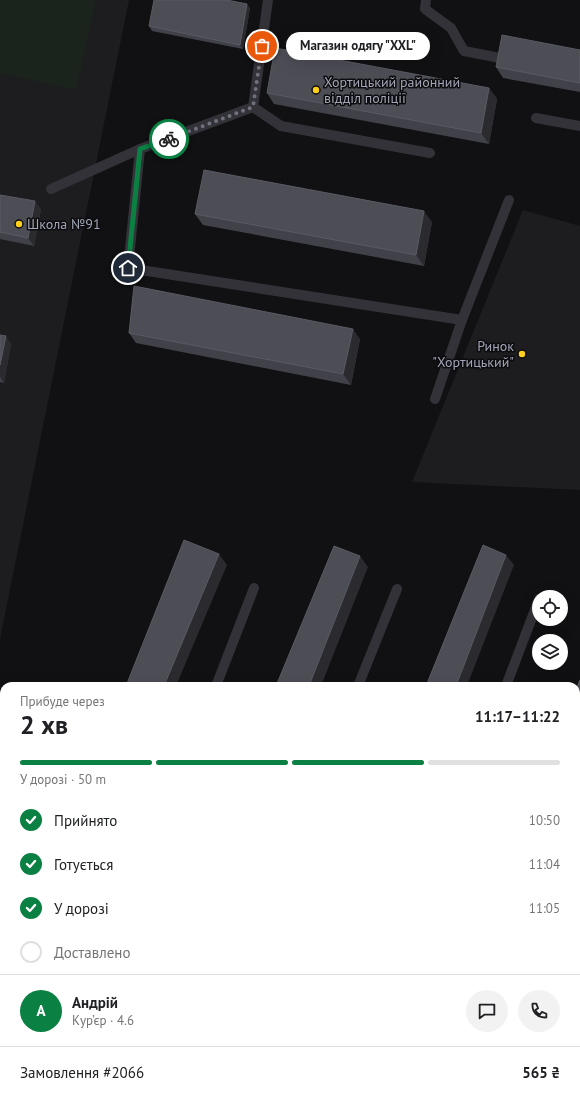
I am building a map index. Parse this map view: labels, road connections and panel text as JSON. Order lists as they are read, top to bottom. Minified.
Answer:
{"places":["Магазин одягу \"XXL\"","Хортицький районний відділ поліції","Школа №91","Ринок \"Хортицький\""],"page":{"bubble":"Магазин одягу \"XXL\"","heading":["2 хв","Прибуде через","11:17–11:22"],"panel":["Андрій","Кур’єр · 4.6","Замовлення #2066","565 ₴"],"bar":"У дорозі · 50 m","list":[["Прийнято","10:50"],["Готується","11:04"],["У дорозі","11:05"],"Доставлено"],"round":"А"}}
